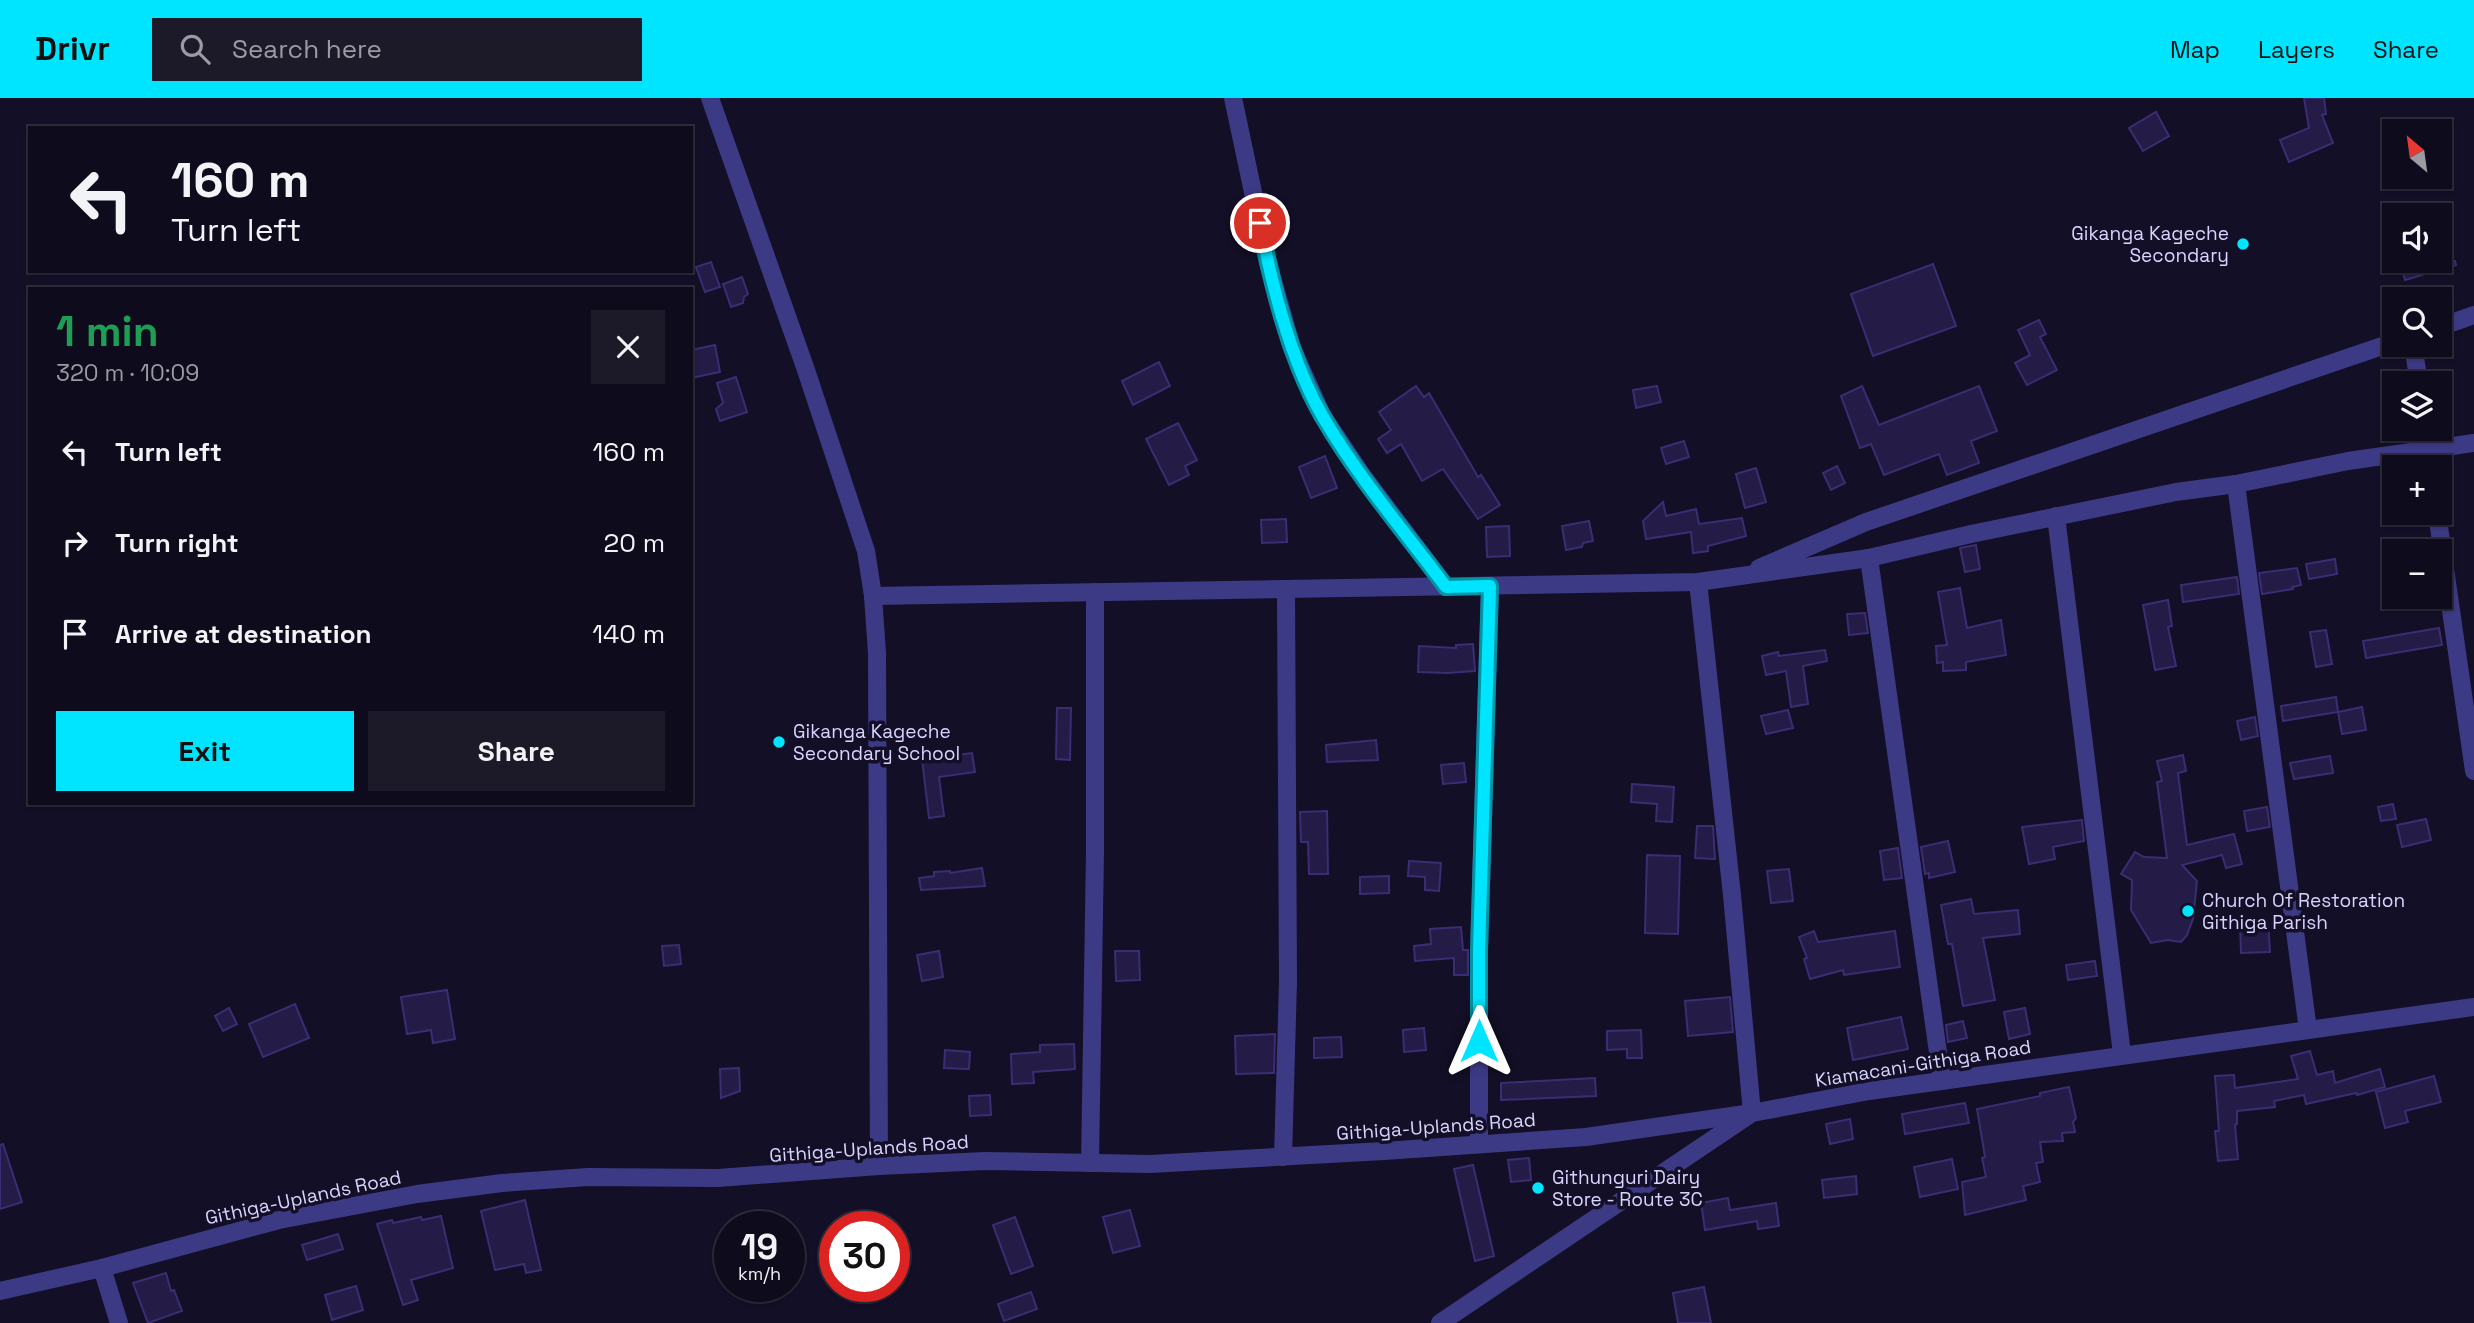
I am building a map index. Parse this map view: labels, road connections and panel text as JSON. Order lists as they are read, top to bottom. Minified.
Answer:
{"streets":{"street":["Kiamacani-Githiga Road","Githiga-Uplands Road"]},"crossings":[["Kiamacani-Githiga Road","Githiga-Uplands Road"]],"places":["Gikanga Kageche Secondary","Gikanga Kageche Secondary School","Church Of Restoration Githiga Parish","Githunguri Dairy Store - Route 3C"],"north":"top left","page":{"header":"Drivr","search":"Search here","nav":["Map","Layers","Share"],"map_buttons":["+","−"],"turn":["160 m","Turn left"],"heading":["1 min","320 m · 10:09"],"list":[{"name":"Turn left","value":"160 m"},{"name":"Turn right","value":"20 m"},{"name":"Arrive at destination","value":"140 m"}],"buttons":["Exit","Share"],"speed":"19 km/h","limit":"30"}}
